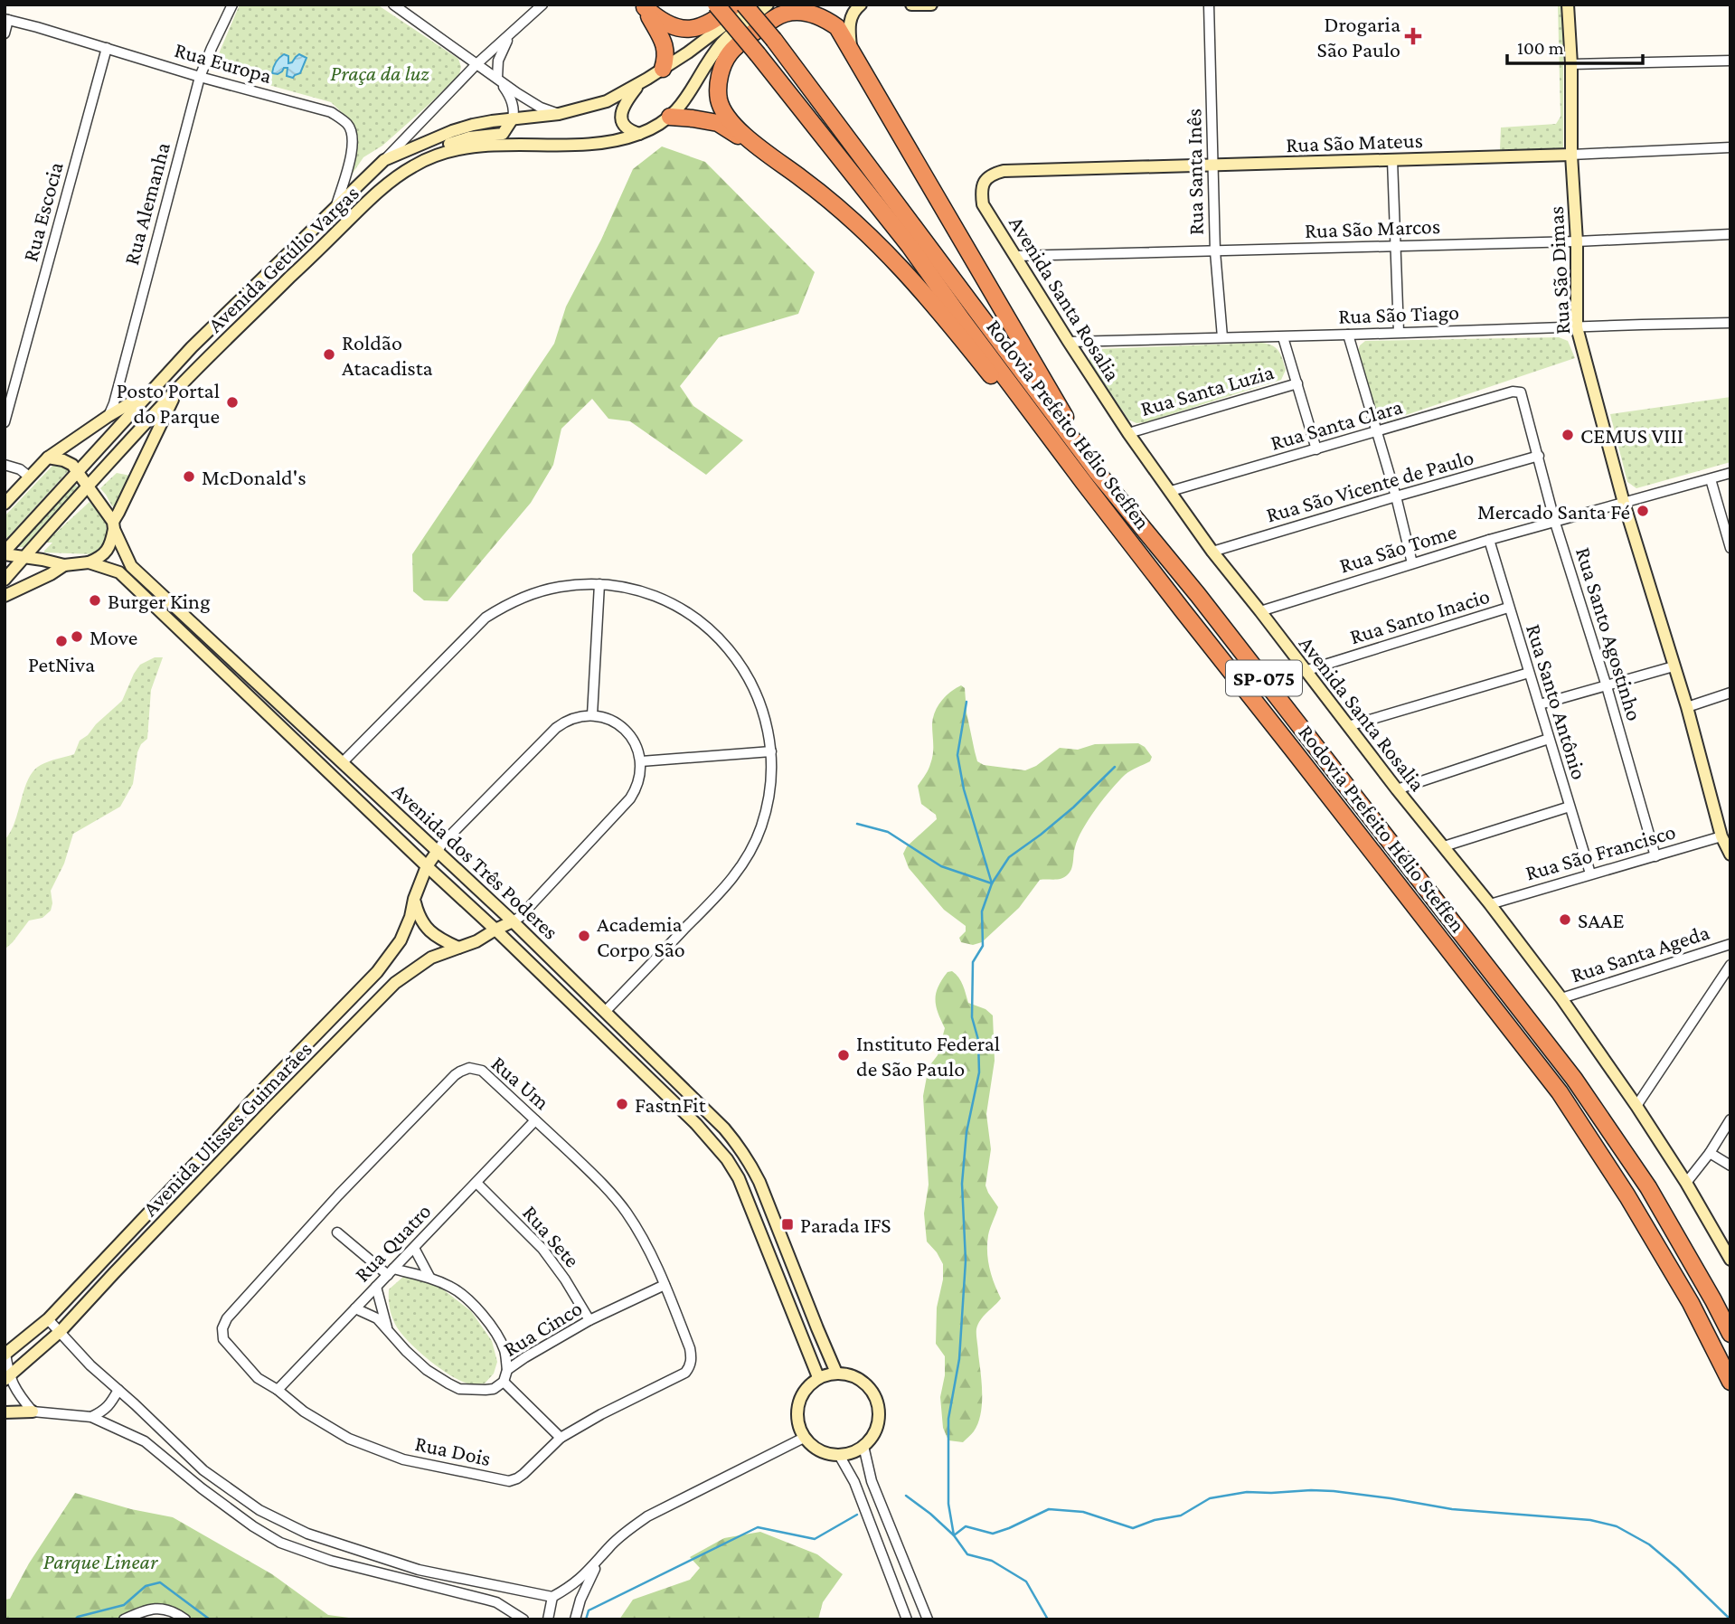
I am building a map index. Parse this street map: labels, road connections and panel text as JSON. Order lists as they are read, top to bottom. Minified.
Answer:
{"streets":{"highway":["Rodovia Prefeito Hélio Steffen","SP-075"],"street":["Rua Europa","Rua São Mateus","Rua Santa Inês","Rua Alemanha","Rua Escocia","Rua São Marcos","Avenida Getúlio Vargas","Rua São Dimas","Avenida Santa Rosalia","Rua São Tiago","Rua Santa Luzia","Rua Santa Clara","Rua São Vicente de Paulo","Rua São Tome","Rua Santo Inacio","Rua Santo Agostinho","Rua Santo Antônio","Rua São Francisco","Avenida dos Três Poderes","Rua Santa Ageda","Rua Um","Avenida Ulisses Guimarães","Rua Sete","Rua Quatro","Rua Cinco","Rua Dois"]},"crossings":[["Rua Europa","Rua Alemanha"],["Rua Europa","Rua Escocia"],["Rua Europa","Avenida Getúlio Vargas"],["Rua São Mateus","Rua Santa Inês"],["Rua São Mateus","Rua São Dimas"],["Rua São Mateus","Avenida Santa Rosalia"],["Rua Santa Inês","Rua São Marcos"],["Rua Santa Inês","Rua São Tiago"],["Rua São Marcos","Rua São Dimas"],["Rua São Marcos","Avenida Santa Rosalia"],["Avenida Getúlio Vargas","Avenida dos Três Poderes"],["Rua São Dimas","Rua São Tiago"],["Rua São Dimas","Rua São Tome"],["Rua São Dimas","Rua São Francisco"],["Avenida Santa Rosalia","Rua São Tiago"],["Avenida Santa Rosalia","Rua Santa Luzia"],["Avenida Santa Rosalia","Rua Santa Clara"],["Avenida Santa Rosalia","Rua São Vicente de Paulo"],["Avenida Santa Rosalia","Rua São Tome"],["Avenida Santa Rosalia","Rua Santo Inacio"],["Avenida Santa Rosalia","Rua São Francisco"],["Avenida Santa Rosalia","Rua Santa Ageda"],["Rua Santa Clara","Rua Santo Agostinho"],["Rua São Vicente de Paulo","Rua Santo Agostinho"],["Rua São Tome","Rua Santo Agostinho"],["Rua São Tome","Rua Santo Antônio"],["Rua Santo Inacio","Rua Santo Antônio"],["Rua Santo Agostinho","Rua São Francisco"],["Rua Santo Antônio","Rua São Francisco"],["Avenida dos Três Poderes","Avenida Ulisses Guimarães"],["Rua Um","Rua Quatro"],["Rua Um","Rua Cinco"],["Rua Um","Rua Dois"],["Rua Sete","Rua Quatro"],["Rua Sete","Rua Cinco"],["Rua Quatro","Rua Cinco"],["Rua Quatro","Rua Dois"]],"parks":["Praça da luz","Parque Linear"],"places":{"health":["Drogaria São Paulo"],"other":["Roldão Atacadista","Posto Portal do Parque","CEMUS VIII","McDonald's","Mercado Santa Fé","Burger King","Move","PetNiva","SAAE","Academia Corpo São","Instituto Federal de São Paulo","FastnFit"],"transit":["Parada IFS"]},"scale_bar":"100 m"}
